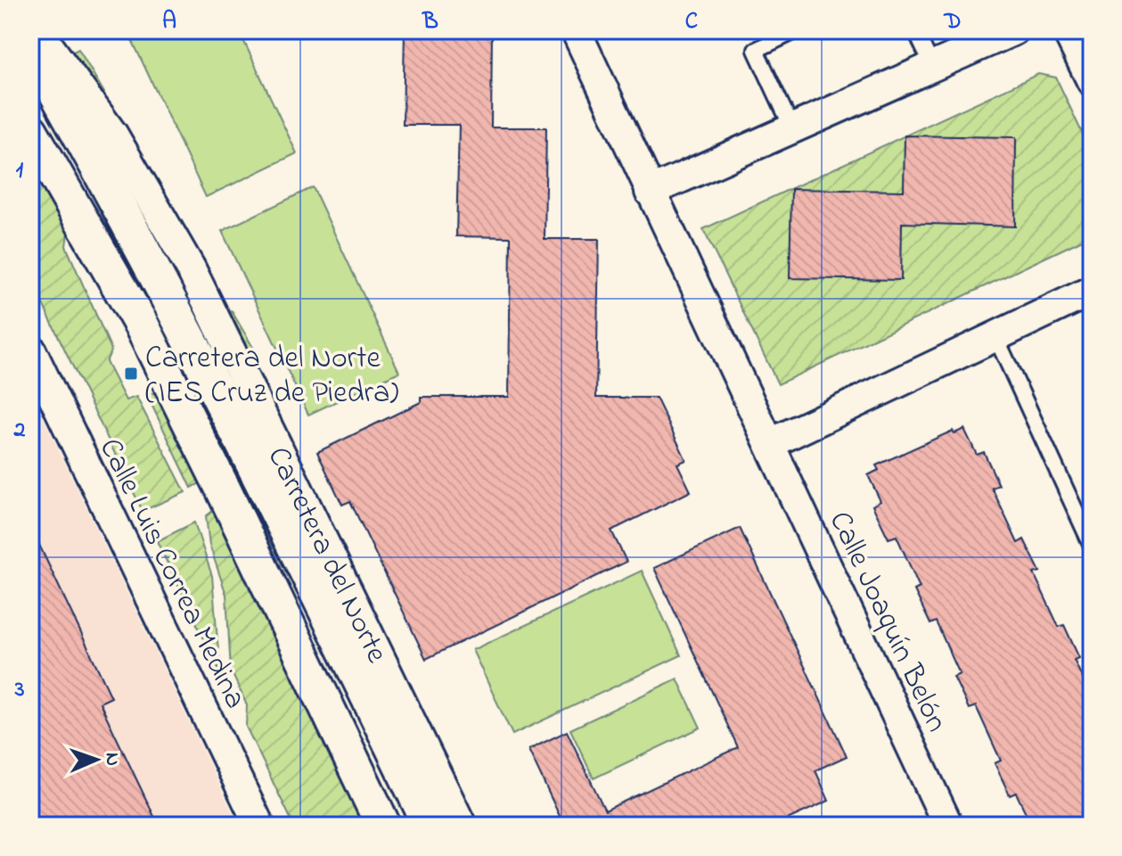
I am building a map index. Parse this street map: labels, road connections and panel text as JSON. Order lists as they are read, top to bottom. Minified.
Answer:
{"streets":{"street":["Carretera del Norte","Calle Luis Correa Medina","Calle Joaquín Belón"]},"places":{"transit":["Carretera del Norte (IES Cruz de Piedra)"]},"north":"right","grid":{"columns":["A","B","C","D"],"rows":["1","2","3"]}}
